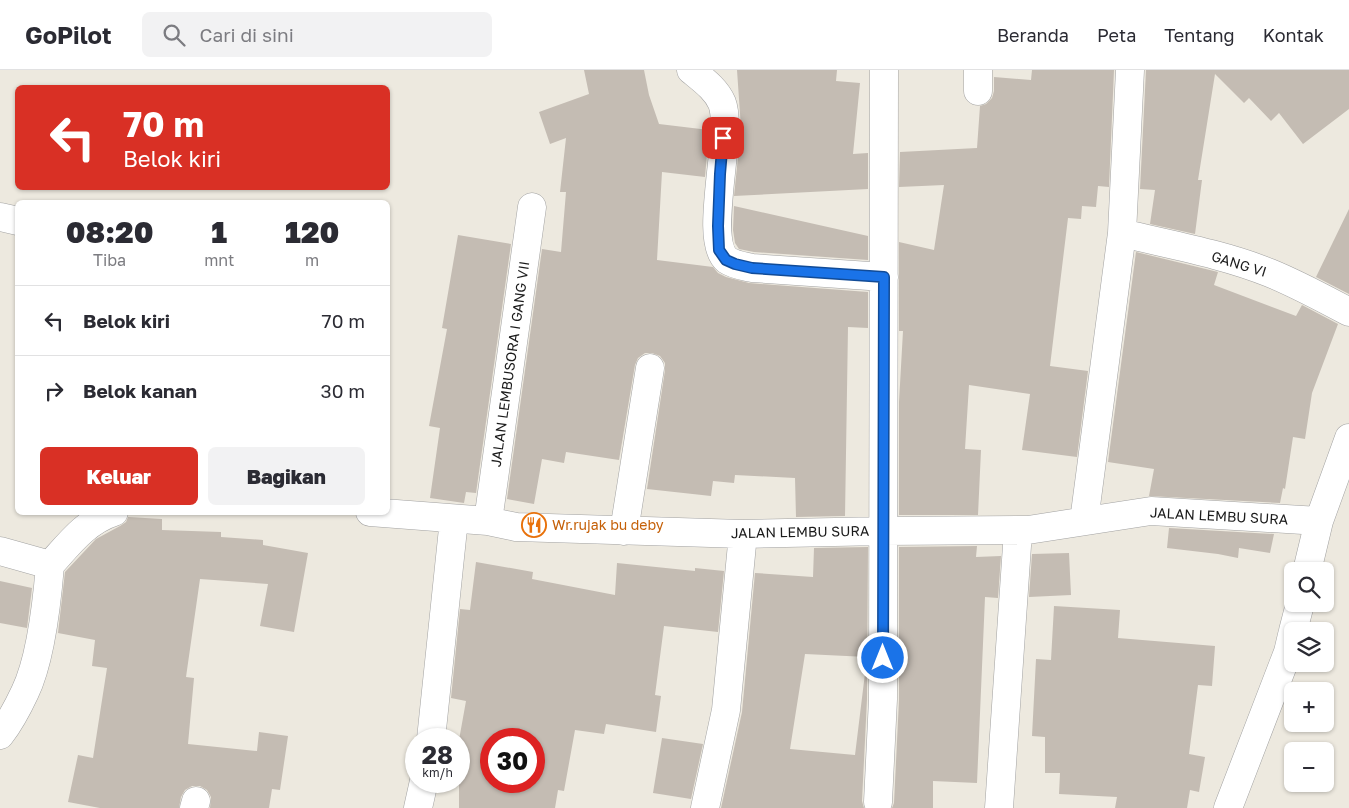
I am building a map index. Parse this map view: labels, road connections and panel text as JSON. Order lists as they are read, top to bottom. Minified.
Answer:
{"streets":{"street":["GANG VI","JALAN LEMBUSORA I GANG VII","JALAN LEMBU SURA"]},"crossings":[["JALAN LEMBUSORA I GANG VII","JALAN LEMBU SURA"]],"places":{"restaurant":["Wr.rujak bu deby"]},"page":{"header":"GoPilot","search":"Cari di sini","nav":["Beranda","Peta","Tentang","Kontak"],"turn":["70 m","Belok kiri"],"eta":["08:20","Tiba","1","mnt","120","m"],"list":[{"name":"Belok kiri","value":"70 m"},{"name":"Belok kanan","value":"30 m"}],"buttons":["Keluar","Bagikan"],"map_buttons":["+","−"],"speed":"28 km/h","limit":"30"}}
